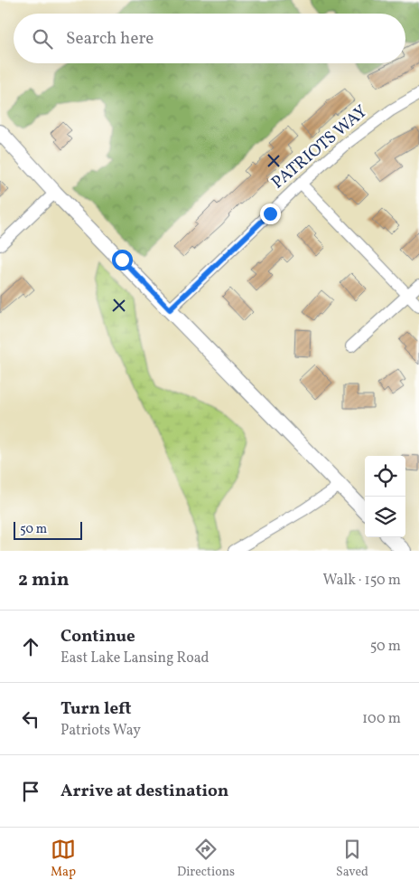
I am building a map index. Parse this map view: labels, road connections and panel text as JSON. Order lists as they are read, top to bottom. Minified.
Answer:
{"streets":{"street":["PATRIOTS WAY"]},"scale_bar":"50 m","page":{"search":"Search here","scale":"50 m","heading":["2 min","Walk · 150 m"],"list":[["Continue","East Lake Lansing Road","50 m"],["Turn left","Patriots Way","100 m"],"Arrive at destination"],"nav":["Map","Directions","Saved"]}}
